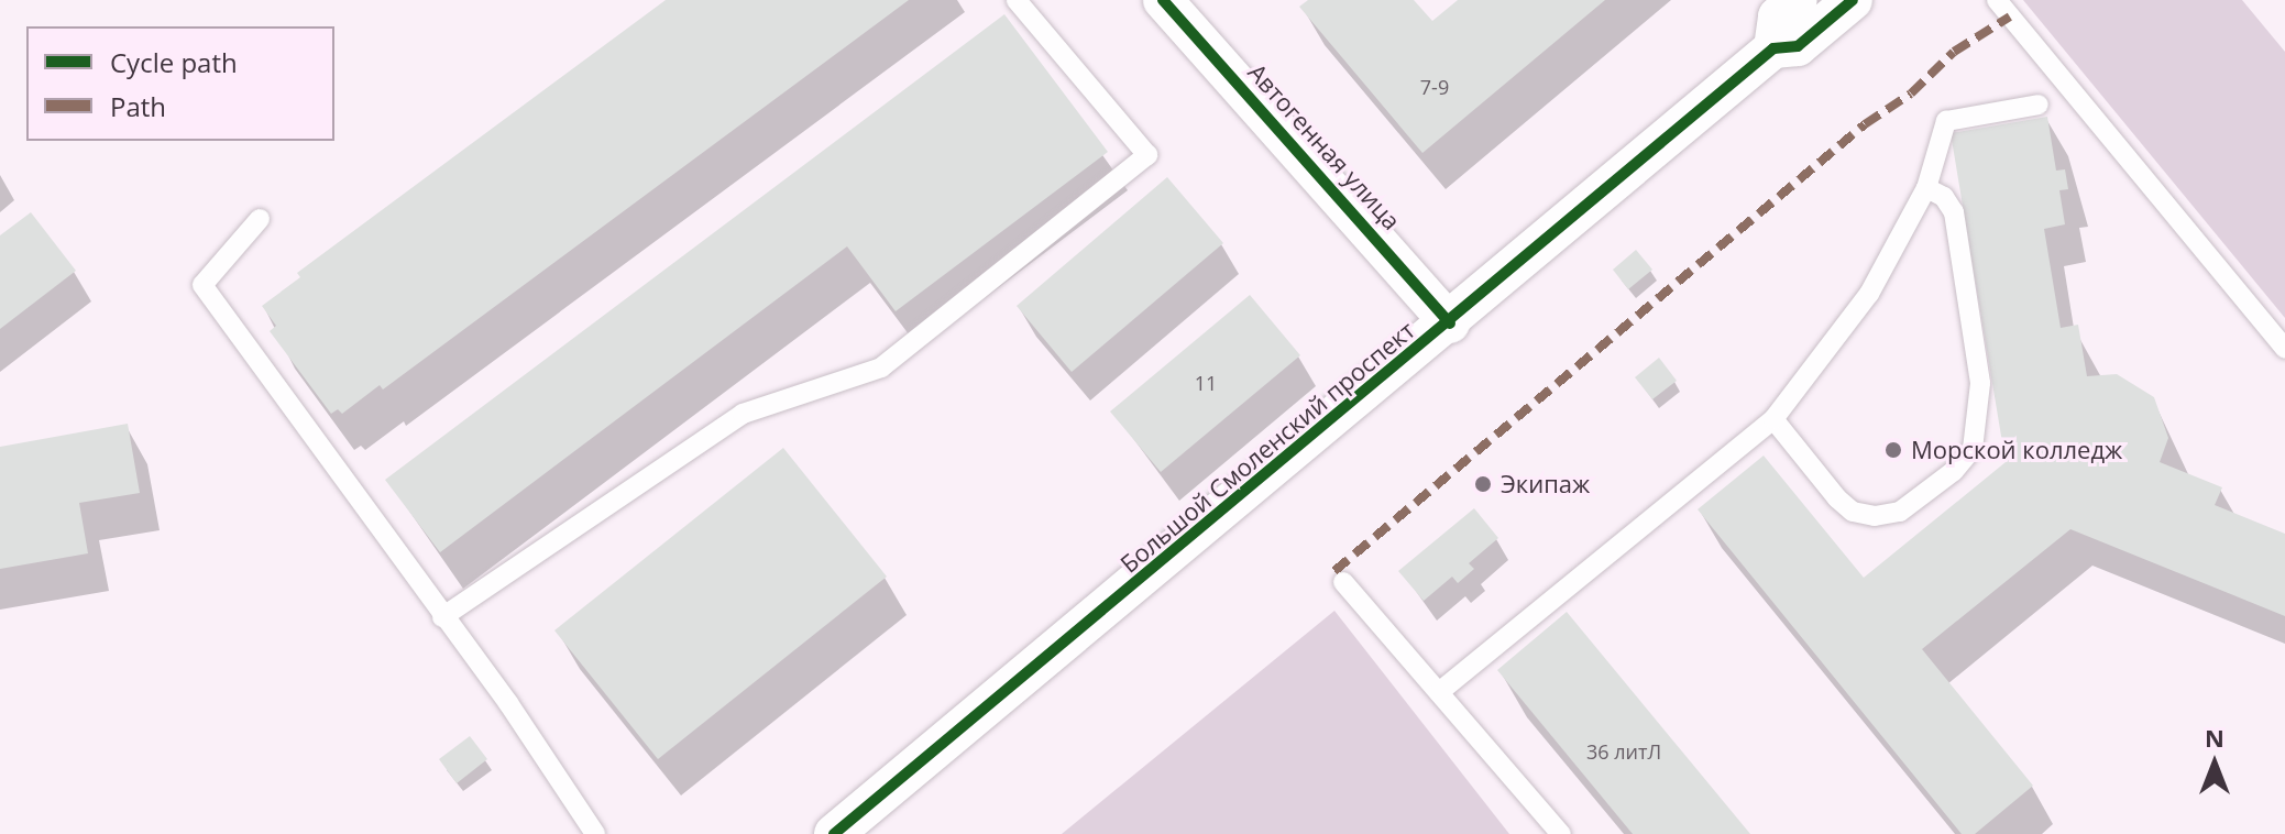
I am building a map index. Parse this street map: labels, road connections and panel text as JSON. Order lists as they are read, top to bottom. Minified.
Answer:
{"streets":{"street":["Автогенная улица","Большой Смоленский проспект"]},"crossings":[["Автогенная улица","Большой Смоленский проспект"]],"places":["Морской колледж","Экипаж"],"house_numbers":["7-9","11","36 литЛ"],"legend":["Cycle path","Path"],"north":"top"}
